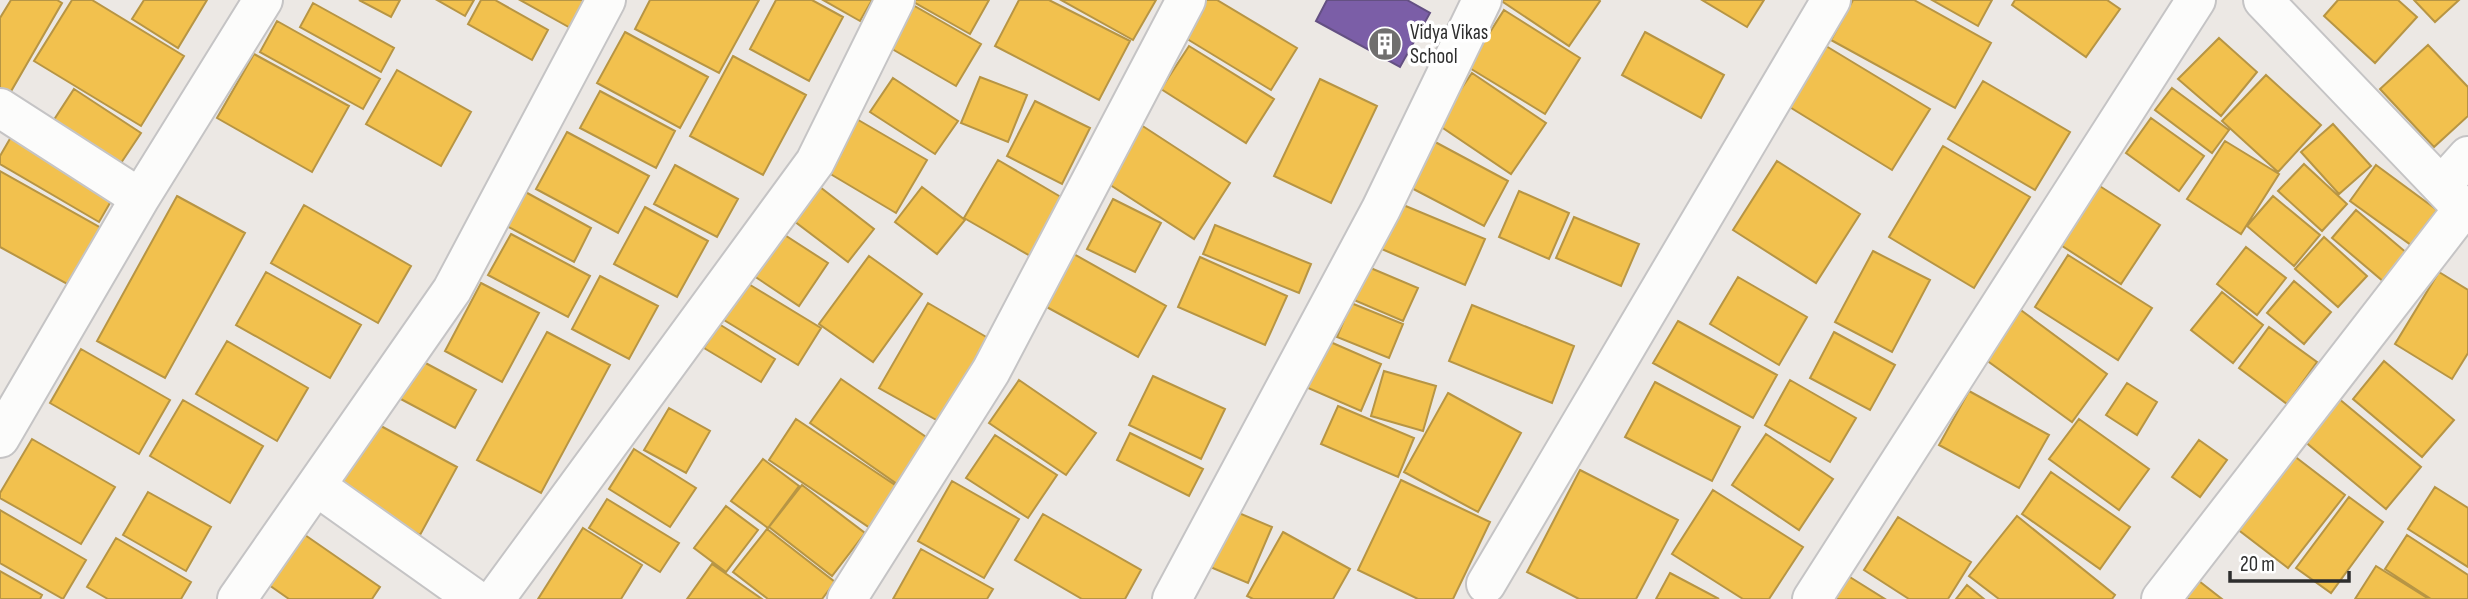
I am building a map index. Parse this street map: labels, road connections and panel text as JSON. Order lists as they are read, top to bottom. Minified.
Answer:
{"places":{"building":["Vidya Vikas School"]},"scale_bar":"20 m"}
